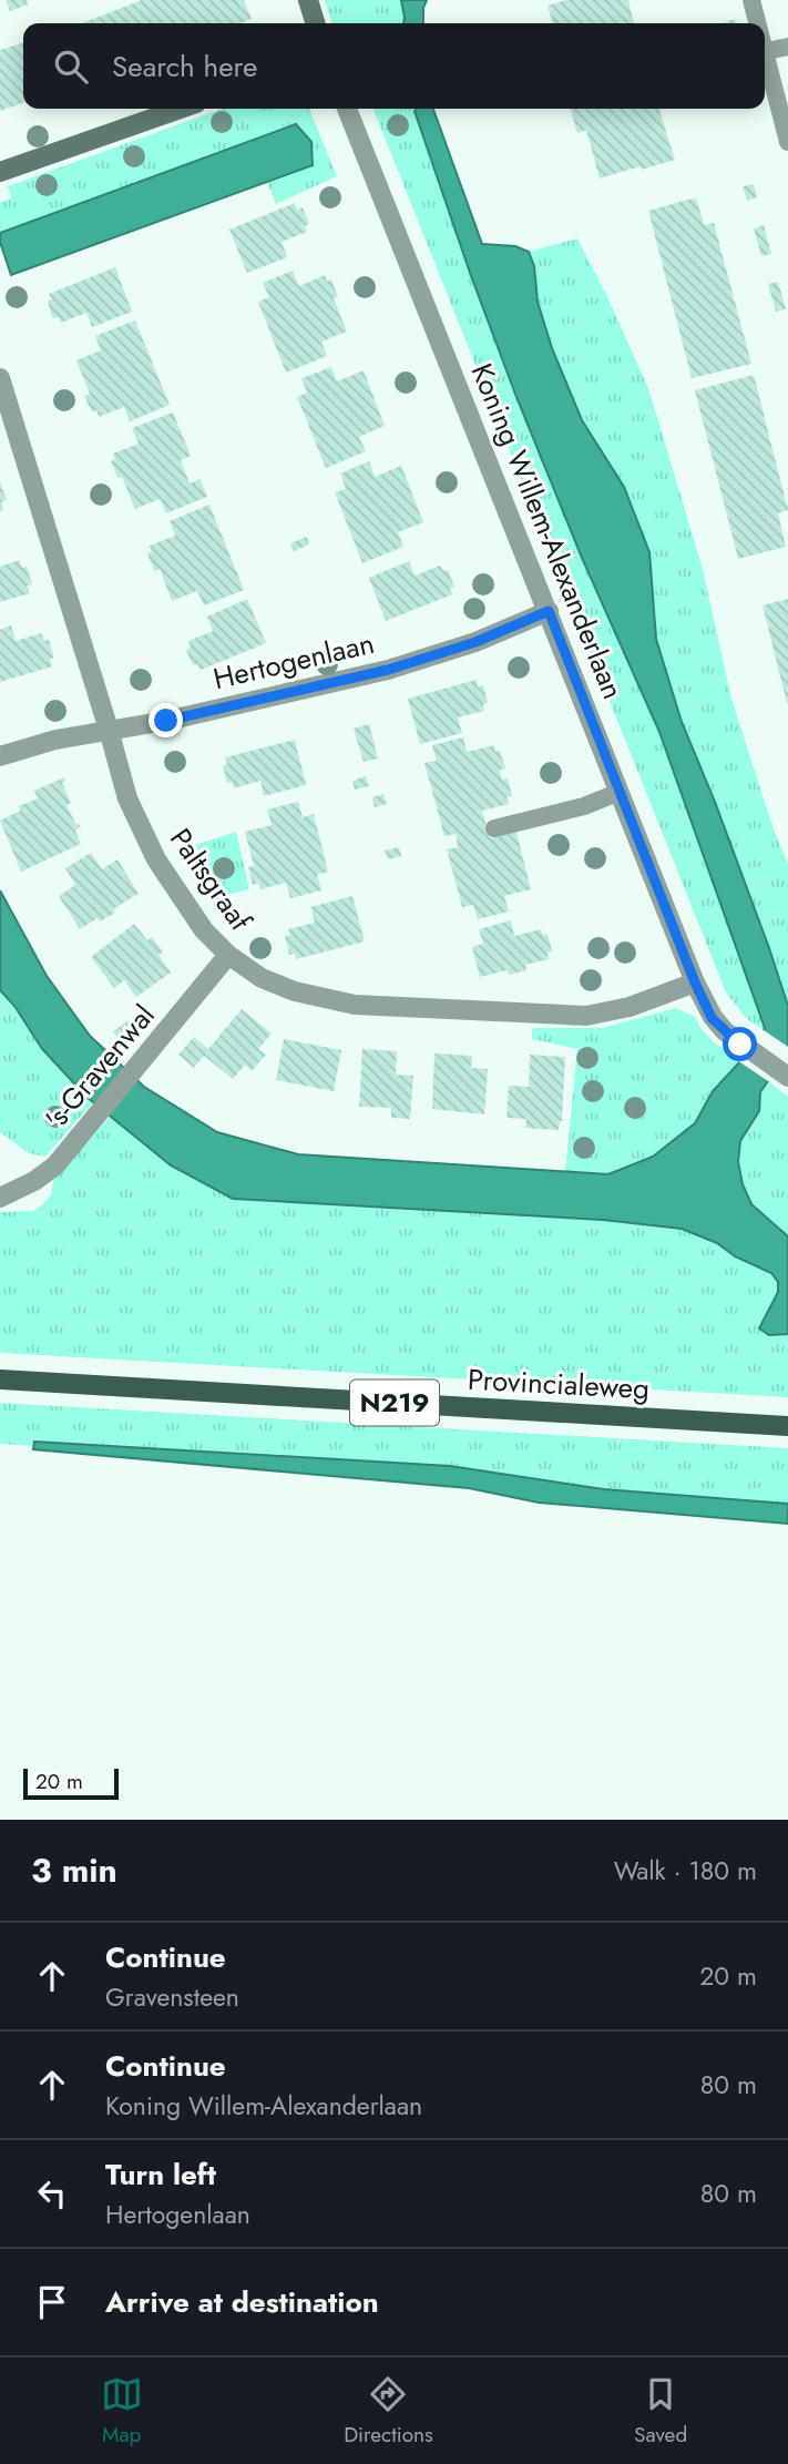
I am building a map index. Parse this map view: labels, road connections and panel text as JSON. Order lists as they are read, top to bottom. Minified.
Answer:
{"streets":{"main road":["Provincialeweg","N219"],"street":["Koning Willem-Alexanderlaan","Hertogenlaan","Paltsgraaf","'s-Gravenwal"]},"crossings":[["Koning Willem-Alexanderlaan","Hertogenlaan"],["Koning Willem-Alexanderlaan","Paltsgraaf"],["Hertogenlaan","Paltsgraaf"],["Paltsgraaf","'s-Gravenwal"]],"scale_bar":"20 m","page":{"search":"Search here","scale":"20 m","heading":["3 min","Walk · 180 m"],"list":[["Continue","Gravensteen","20 m"],["Continue","Koning Willem-Alexanderlaan","80 m"],["Turn left","Hertogenlaan","80 m"],"Arrive at destination"],"nav":["Map","Directions","Saved"]}}
